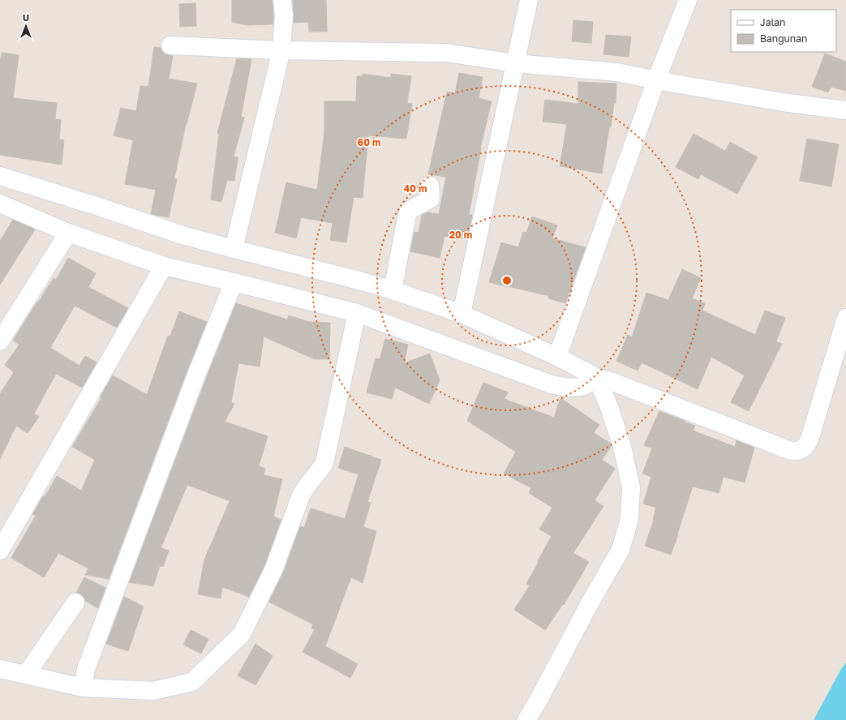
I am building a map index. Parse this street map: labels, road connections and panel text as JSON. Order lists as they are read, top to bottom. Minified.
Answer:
{"legend":["Jalan","Bangunan"],"north":"top","rings":["60 m","40 m","20 m"]}
